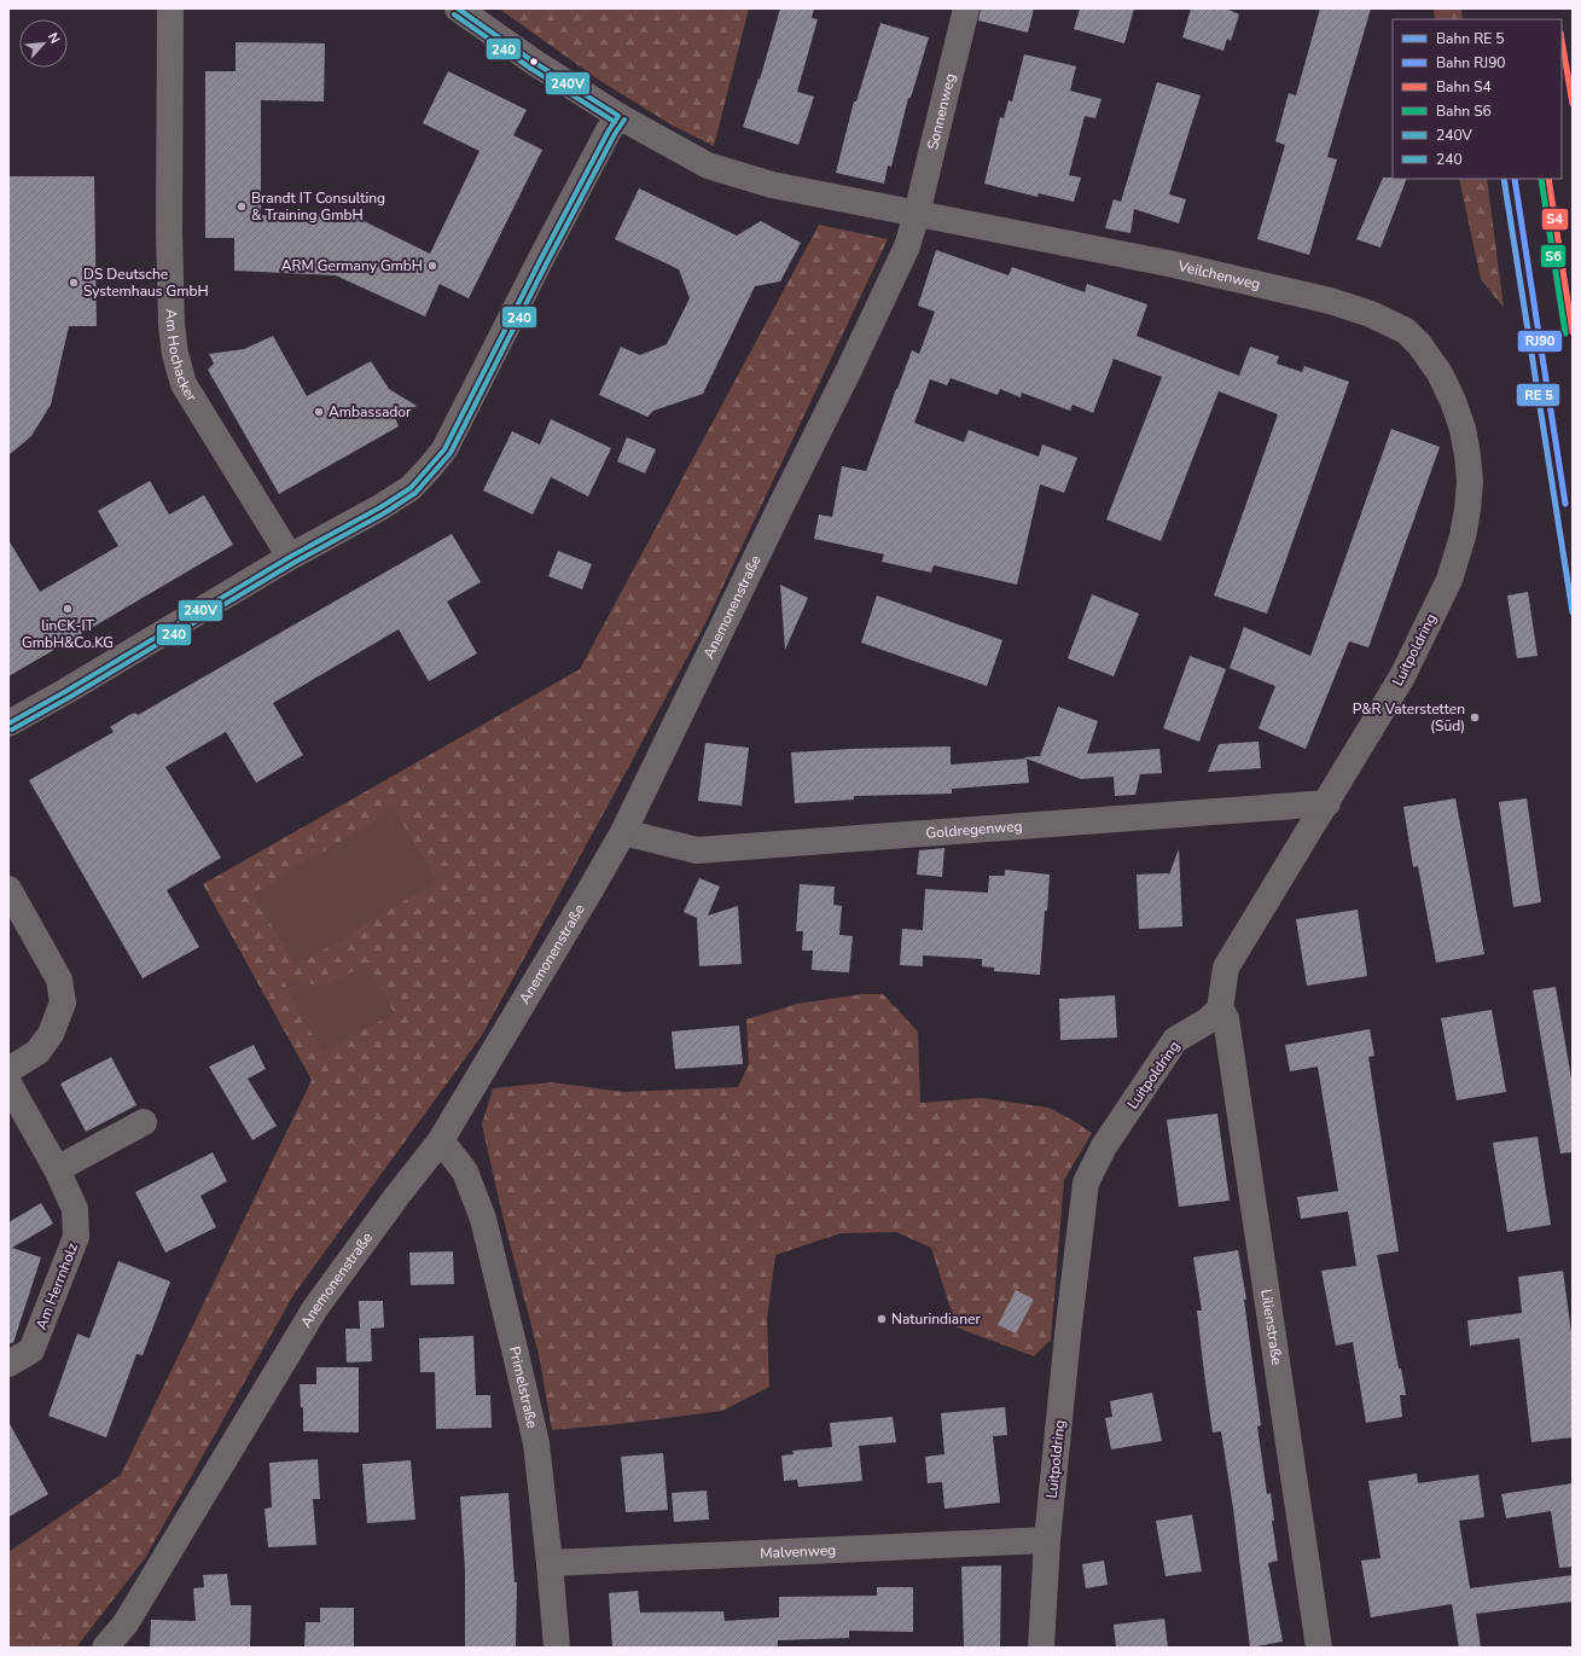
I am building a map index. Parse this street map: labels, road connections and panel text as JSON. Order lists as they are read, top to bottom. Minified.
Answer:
{"streets":{"street":["Sonnenweg","Veilchenweg","Am Hochacker","Anemonenstraße","Luitpoldring","Goldregenweg","Am Herrnholz","Lilienstraße","Primelstraße","Malvenweg"]},"crossings":[["Sonnenweg","Veilchenweg"],["Sonnenweg","Anemonenstraße"],["Veilchenweg","Anemonenstraße"],["Veilchenweg","Luitpoldring"],["Anemonenstraße","Goldregenweg"],["Anemonenstraße","Primelstraße"],["Luitpoldring","Goldregenweg"],["Luitpoldring","Lilienstraße"],["Luitpoldring","Malvenweg"],["Primelstraße","Malvenweg"]],"places":["Brandt IT Consulting & Training GmbH","ARM Germany GmbH","DS Deutsche Systemhaus GmbH","Ambassador","linCK-IT GmbH&Co.KG","P&R Vaterstetten (Süd)","Naturindianer"],"lines":["transit line 240V","transit line 240","rail line S4","rail line RJ90","rail line S6"],"legend":["Bahn RE 5","Bahn RJ90","Bahn S4","Bahn S6","240V","240"],"north":"top right"}
